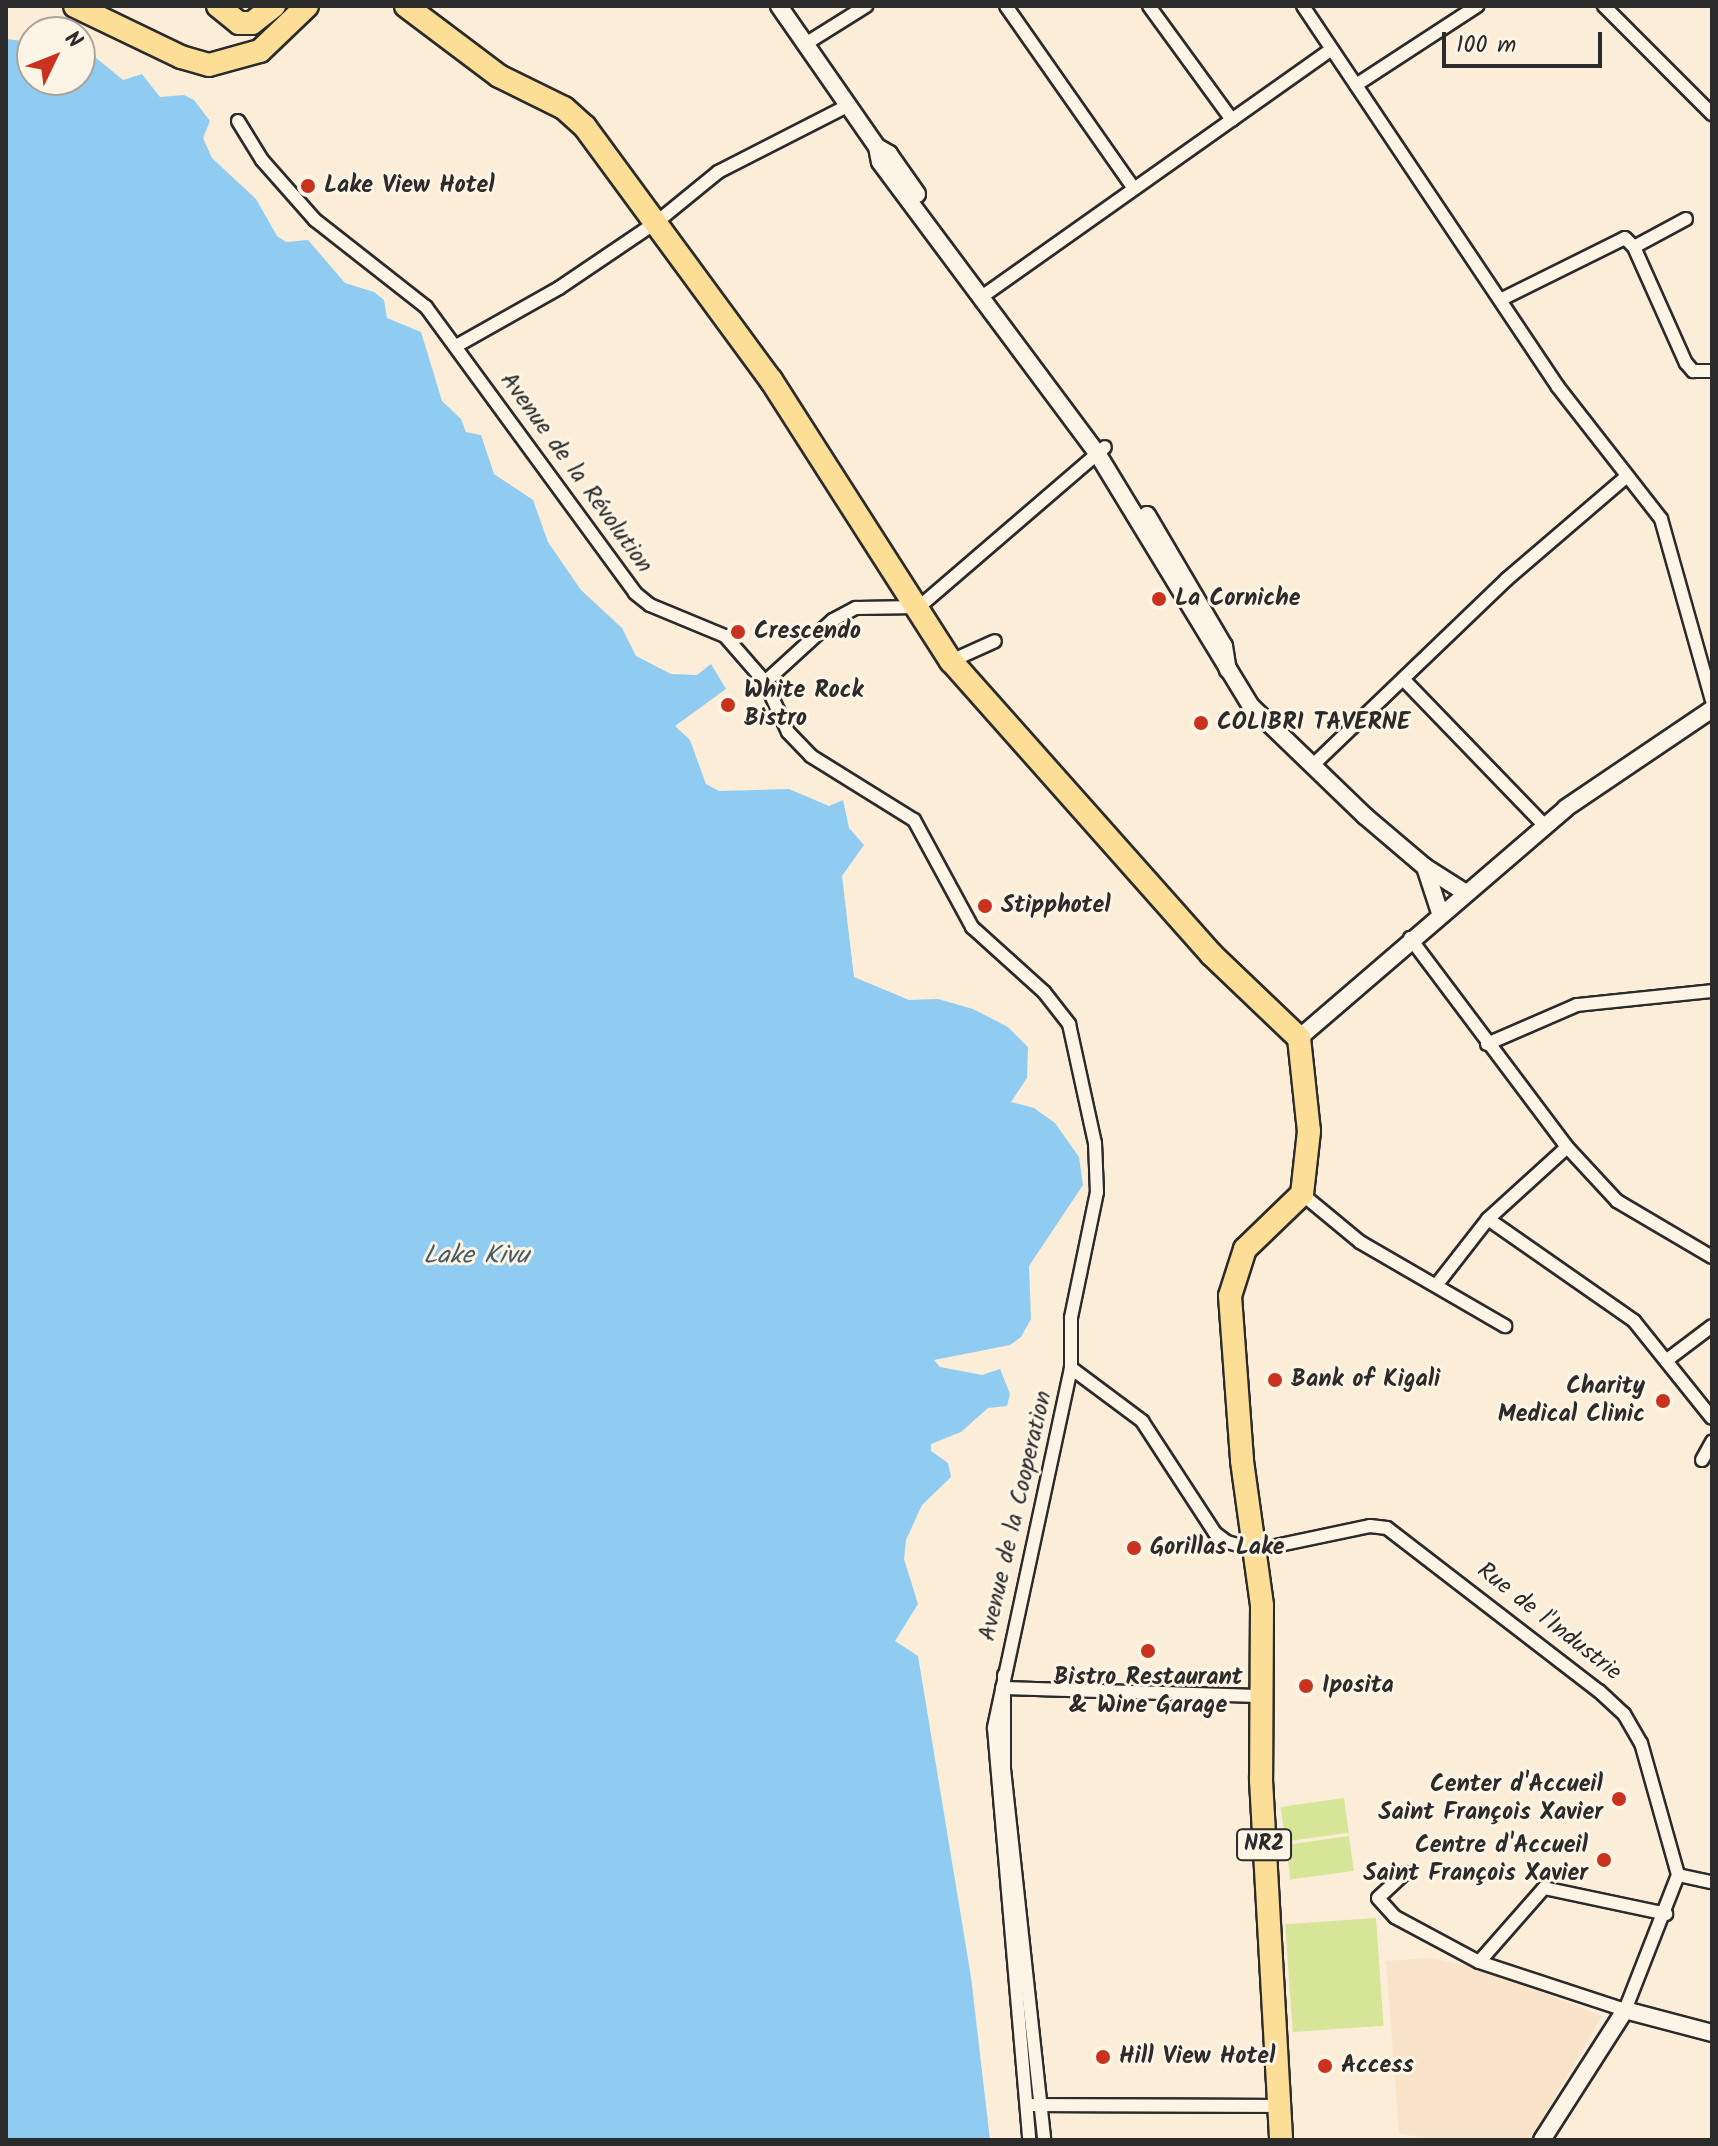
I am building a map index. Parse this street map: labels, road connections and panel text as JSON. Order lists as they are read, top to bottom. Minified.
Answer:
{"streets":{"highway":["NR2"],"street":["Avenue de la Révolution","Avenue de la Cooperation","Rue de l'Industrie"]},"crossings":[["Avenue de la Révolution","Avenue de la Cooperation"],["Rue de l'Industrie","NR2"]],"water":["Lake Kivu"],"places":["Lake View Hotel","La Corniche","Crescendo","White Rock Bistro","COLIBRI TAVERNE","Stipphotel","Bank of Kigali","Charity Medical Clinic","Gorillas Lake","Bistro Restaurant & Wine Garage","Iposita","Center d'Accueil Saint François Xavier","Centre d'Accueil Saint François Xavier","Hill View Hotel","Access"],"scale_bar":"100 m","north":"top right"}
